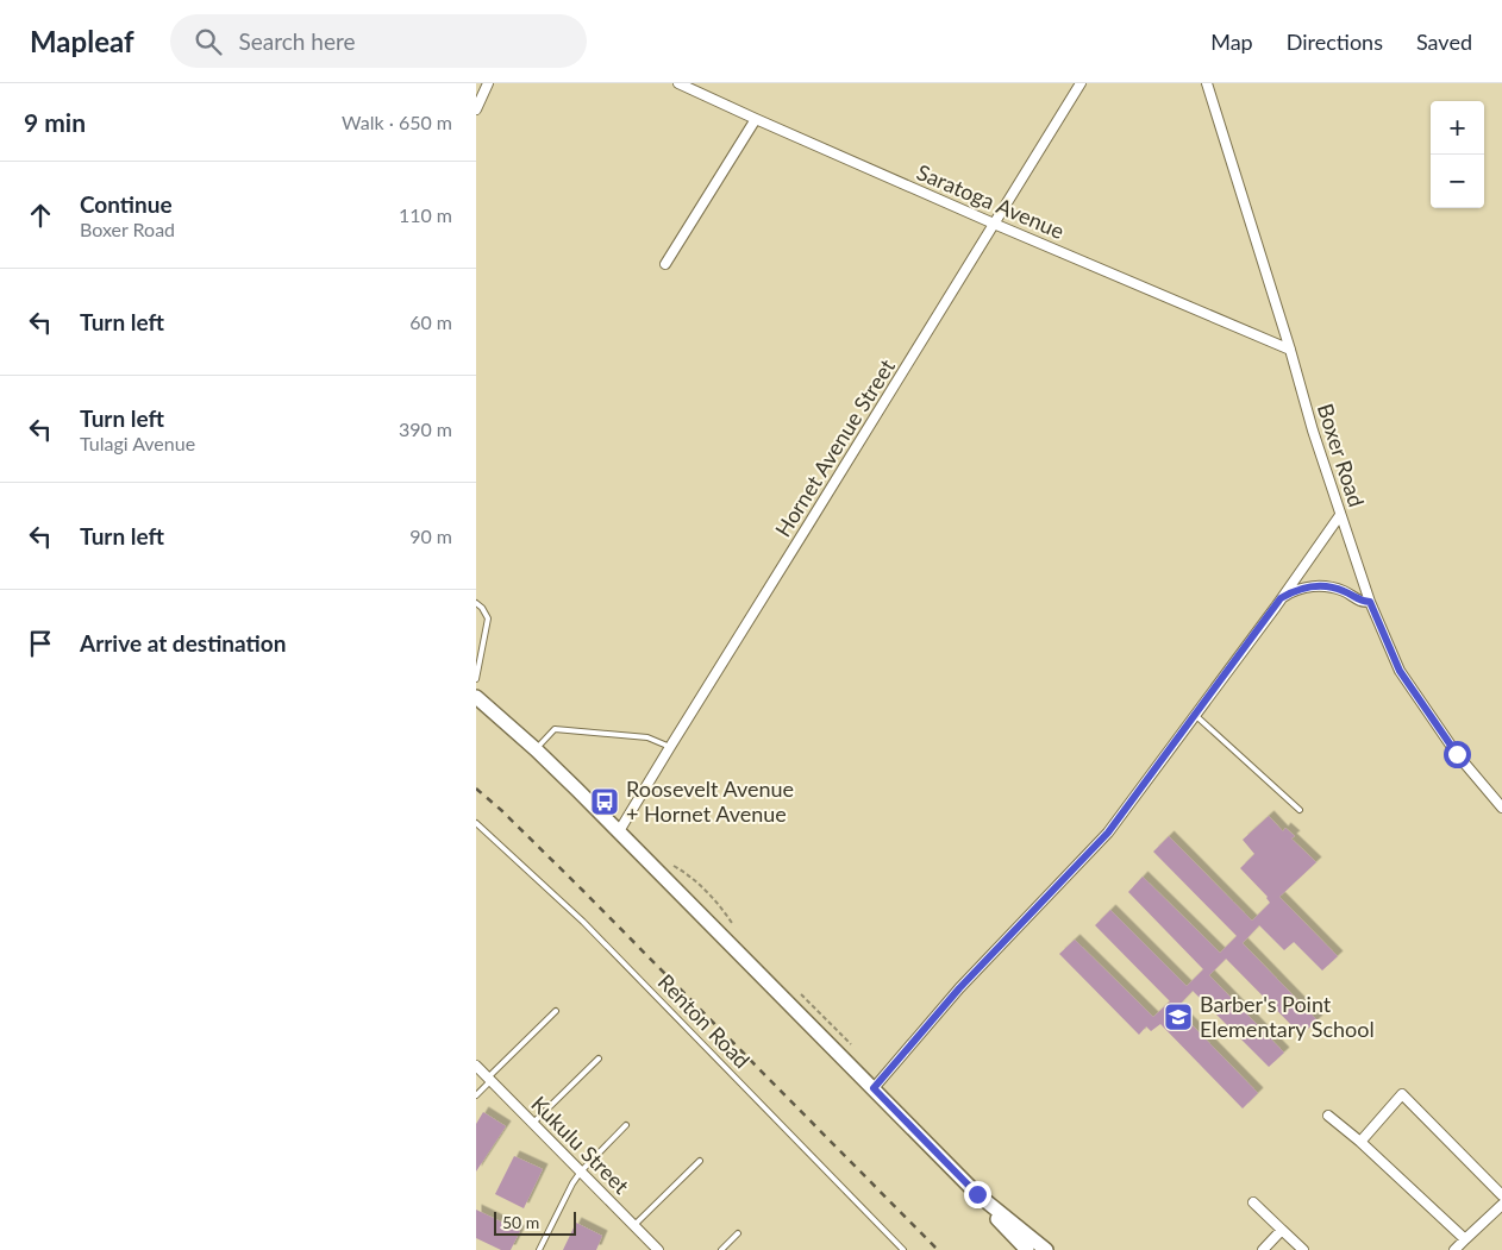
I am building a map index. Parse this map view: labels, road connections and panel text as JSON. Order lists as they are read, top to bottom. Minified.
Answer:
{"streets":{"street":["Saratoga Avenue","Hornet Avenue Street","Boxer Road","Kukulu Street"],"lane":["Renton Road"]},"crossings":[["Saratoga Avenue","Hornet Avenue Street"],["Saratoga Avenue","Boxer Road"]],"places":{"bus stop":["Roosevelt Avenue + Hornet Avenue"],"school or university":["Barber's Point Elementary School"]},"scale_bar":"50 m","page":{"header":"Mapleaf","search":"Search here","nav":["Map","Directions","Saved"],"heading":["9 min","Walk · 650 m"],"map_buttons":["+","−"],"list":[["Continue","Boxer Road","110 m"],["Turn left","60 m"],["Turn left","Tulagi Avenue","390 m"],["Turn left","90 m"],"Arrive at destination"],"scale":"50 m"}}
